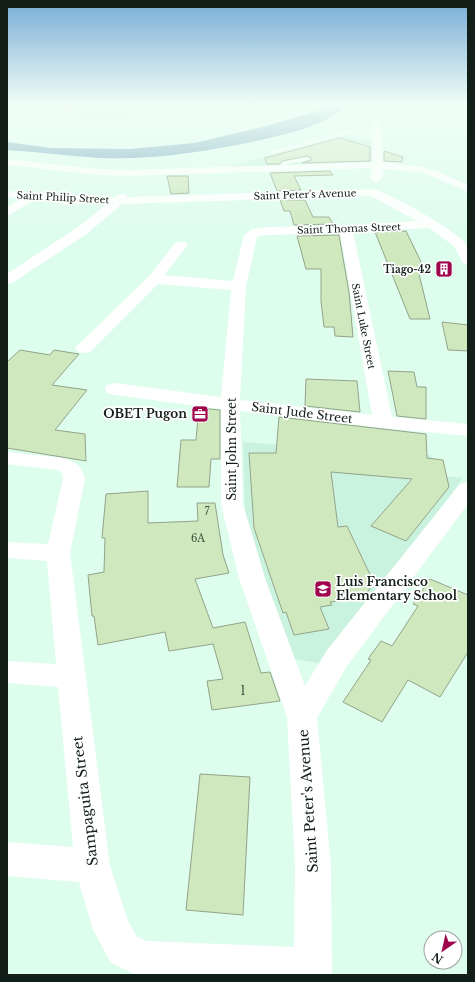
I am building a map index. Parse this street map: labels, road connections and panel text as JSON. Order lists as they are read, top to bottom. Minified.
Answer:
{"streets":{"street":["Saint Peter's Avenue","Saint Philip Street","Saint Thomas Street","Saint Luke Street","Saint Jude Street","Saint John Street","Sampaguita Street"]},"crossings":[["Saint Peter's Avenue","Saint Philip Street"],["Saint Peter's Avenue","Saint Thomas Street"],["Saint Peter's Avenue","Saint John Street"],["Saint Peter's Avenue","Sampaguita Street"],["Saint Thomas Street","Saint Luke Street"],["Saint Thomas Street","Saint John Street"],["Saint Luke Street","Saint Jude Street"],["Saint Jude Street","Saint John Street"]],"places":{"building":["Tiago-42"],"office":["OBET Pugon"],"school or university":["Luis Francisco Elementary School"]},"house_numbers":["7","6A","1"],"north":"bottom left"}
